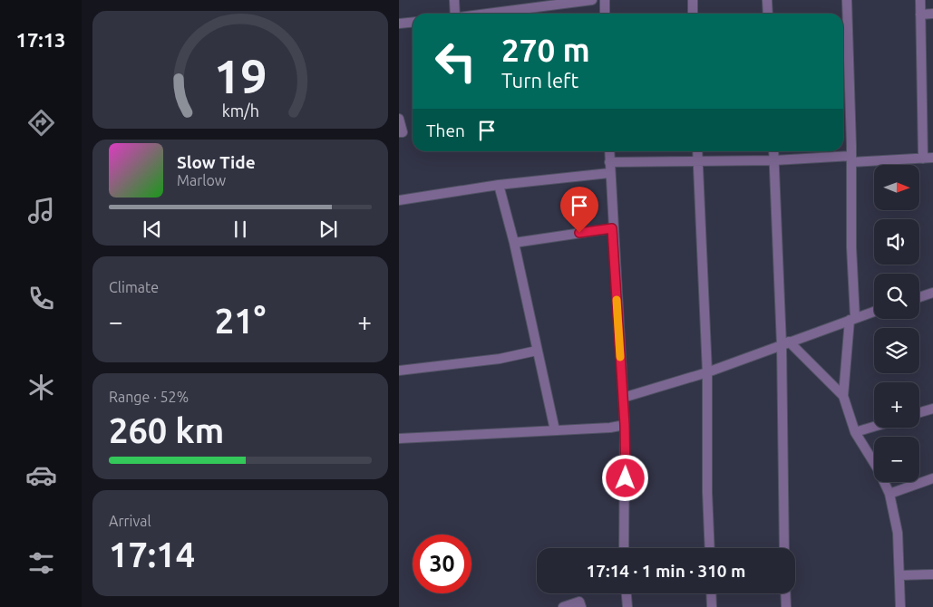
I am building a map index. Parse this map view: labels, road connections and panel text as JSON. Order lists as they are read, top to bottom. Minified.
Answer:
{"north":"right","page":{"tabs":"17:13","turn":["270 m","Turn left"],"then":"Then","song":["Slow Tide","Marlow"],"map_buttons":["+","−"],"tile":["Climate",["Range · 52%","260 km"],["Arrival","17:14"]],"heat":["−","21°","+"],"limit":"30","trip":"17:14 · 1 min · 310 m","gauge":["19","km/h"]}}
